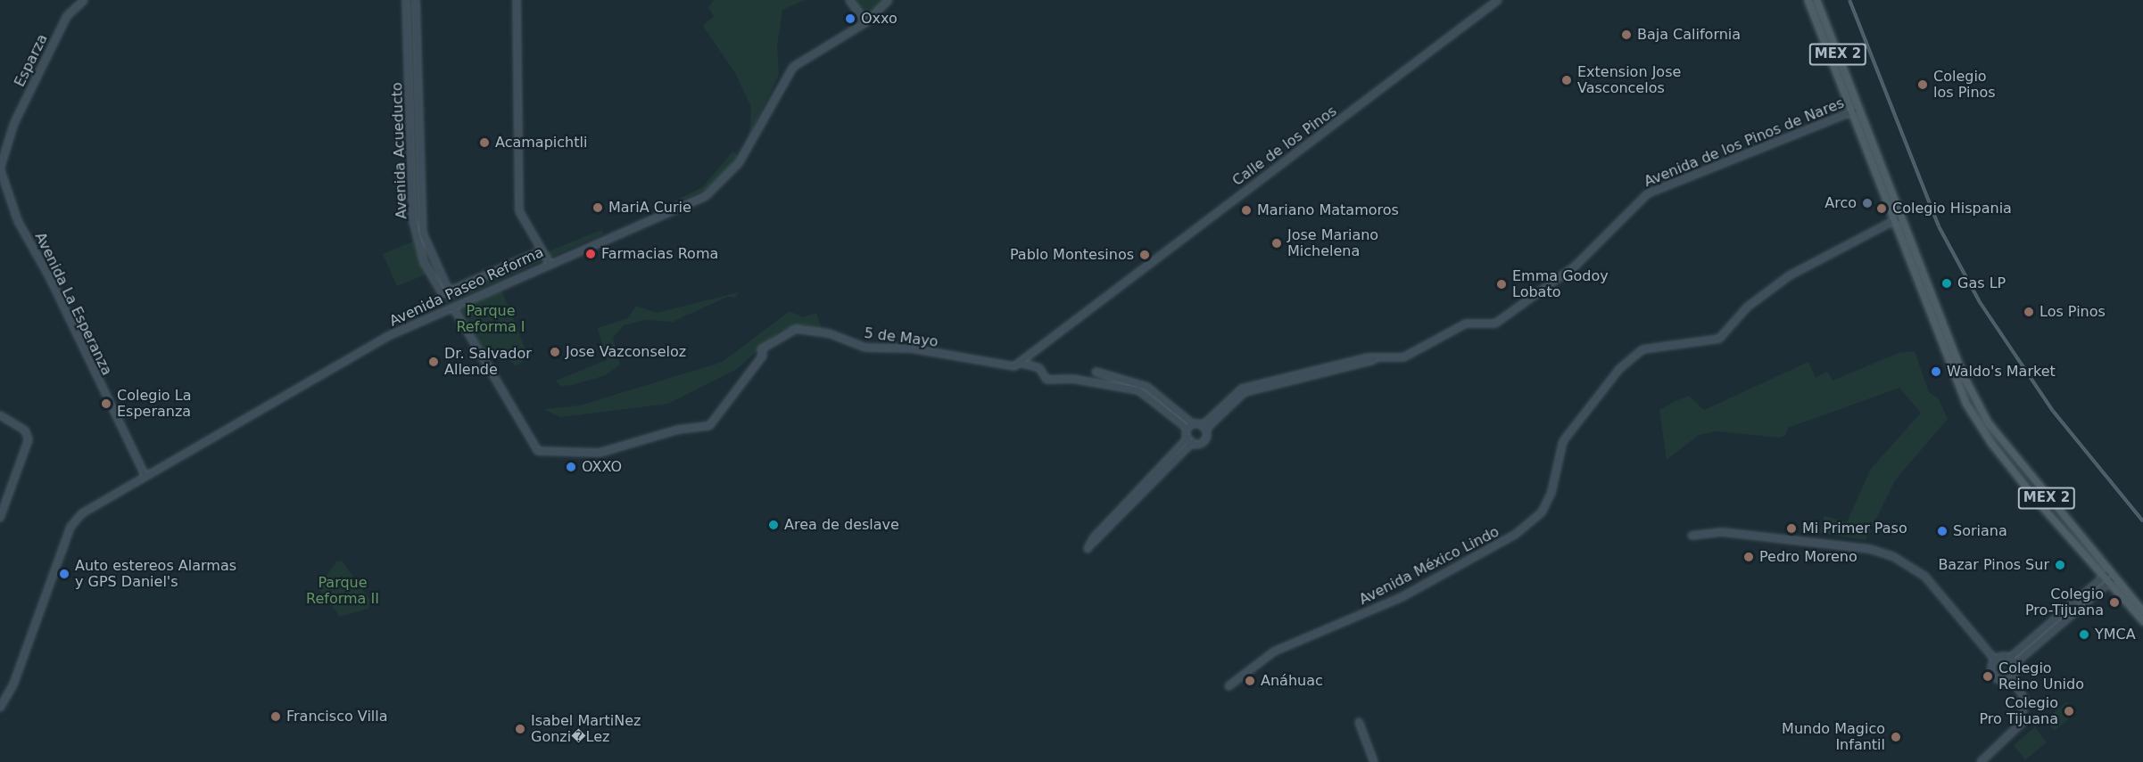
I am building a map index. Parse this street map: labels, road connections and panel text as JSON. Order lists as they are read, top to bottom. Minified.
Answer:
{"streets":{"main road":["MEX 2"],"street":["Esparza","Avenida de los Pinos de Nares","Calle de los Pinos","Avenida Acueducto","Avenida Paseo Reforma","Avenida La Esperanza","5 de Mayo","Avenida México Lindo"]},"crossings":[["MEX 2","Avenida de los Pinos de Nares"],["MEX 2","Avenida México Lindo"],["Esparza","Avenida La Esperanza"],["Calle de los Pinos","5 de Mayo"],["Avenida Acueducto","Avenida Paseo Reforma"],["Avenida Paseo Reforma","Avenida La Esperanza"],["Avenida Paseo Reforma","5 de Mayo"]],"parks":["Parque Reforma I","Parque Reforma II"],"places":["Oxxo","Baja California","Extension Jose Vasconcelos","Colegio los Pinos","Acamapichtli","Arco","MariA Curie","Colegio Hispania","Mariano Matamoros","Jose Mariano Michelena","Farmacias Roma","Pablo Montesinos","Gas LP","Emma Godoy Lobato","Los Pinos","Jose Vazconseloz","Dr. Salvador Allende","Waldo's Market","Colegio La Esperanza","OXXO","Area de deslave","Mi Primer Paso","Soriana","Pedro Moreno","Bazar Pinos Sur","Auto estereos Alarmas y GPS Daniel's","Colegio Pro-Tijuana","YMCA","Colegio Reino Unido","Anáhuac","Colegio Pro Tijuana","Francisco Villa","Isabel MartiNez Gonzi�Lez","Mundo Magico Infantil"]}
